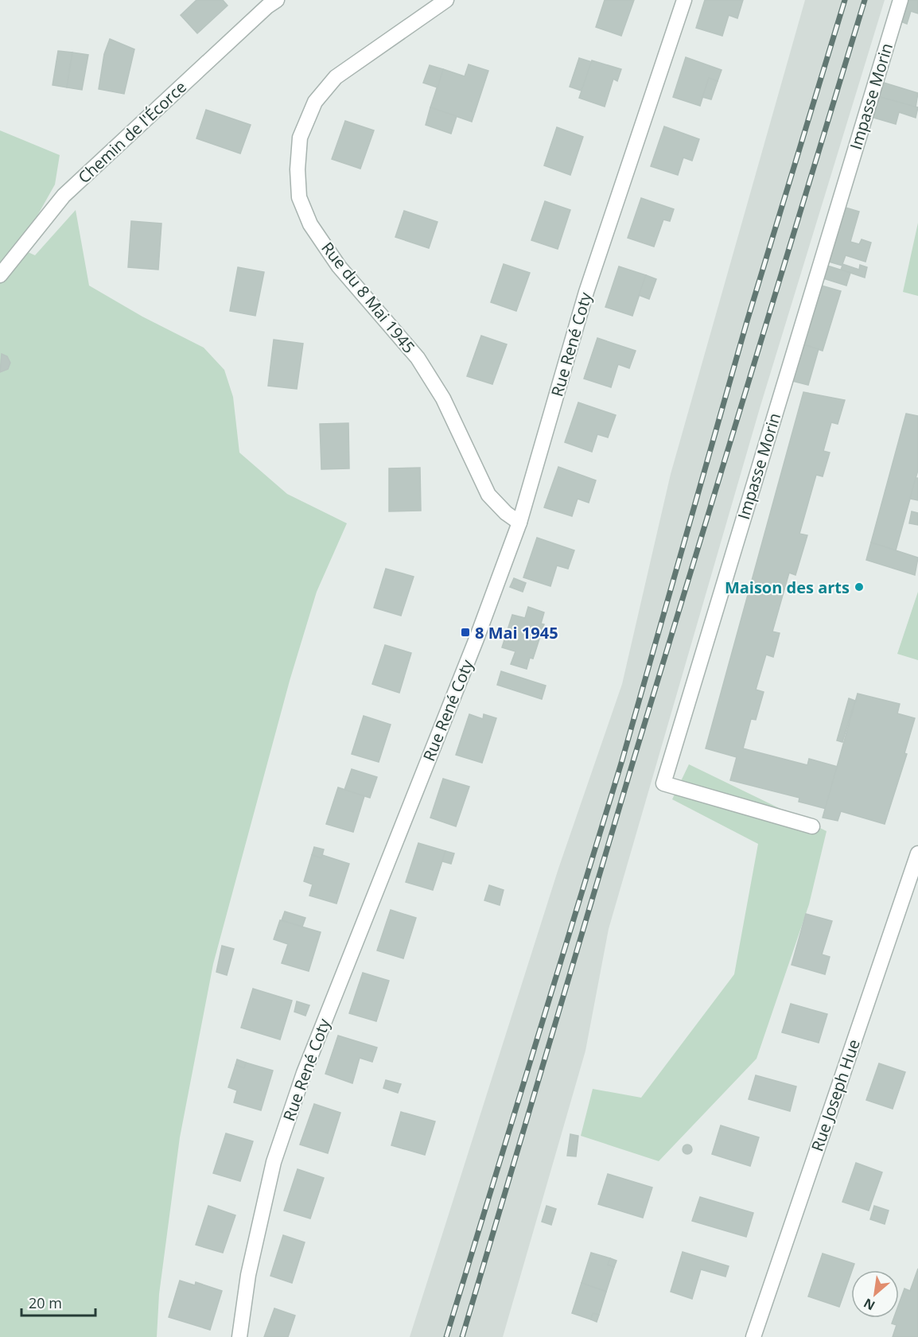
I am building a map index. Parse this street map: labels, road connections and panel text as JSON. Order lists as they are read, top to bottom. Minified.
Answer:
{"streets":{"street":["Impasse Morin","Chemin de l'Écorce","Rue du 8 Mai 1945","Rue René Coty","Rue Joseph Hue"]},"crossings":[["Rue du 8 Mai 1945","Rue René Coty"]],"places":{"other":["Maison des arts"],"transit":["8 Mai 1945"]},"scale_bar":"20 m","north":"bottom left"}
